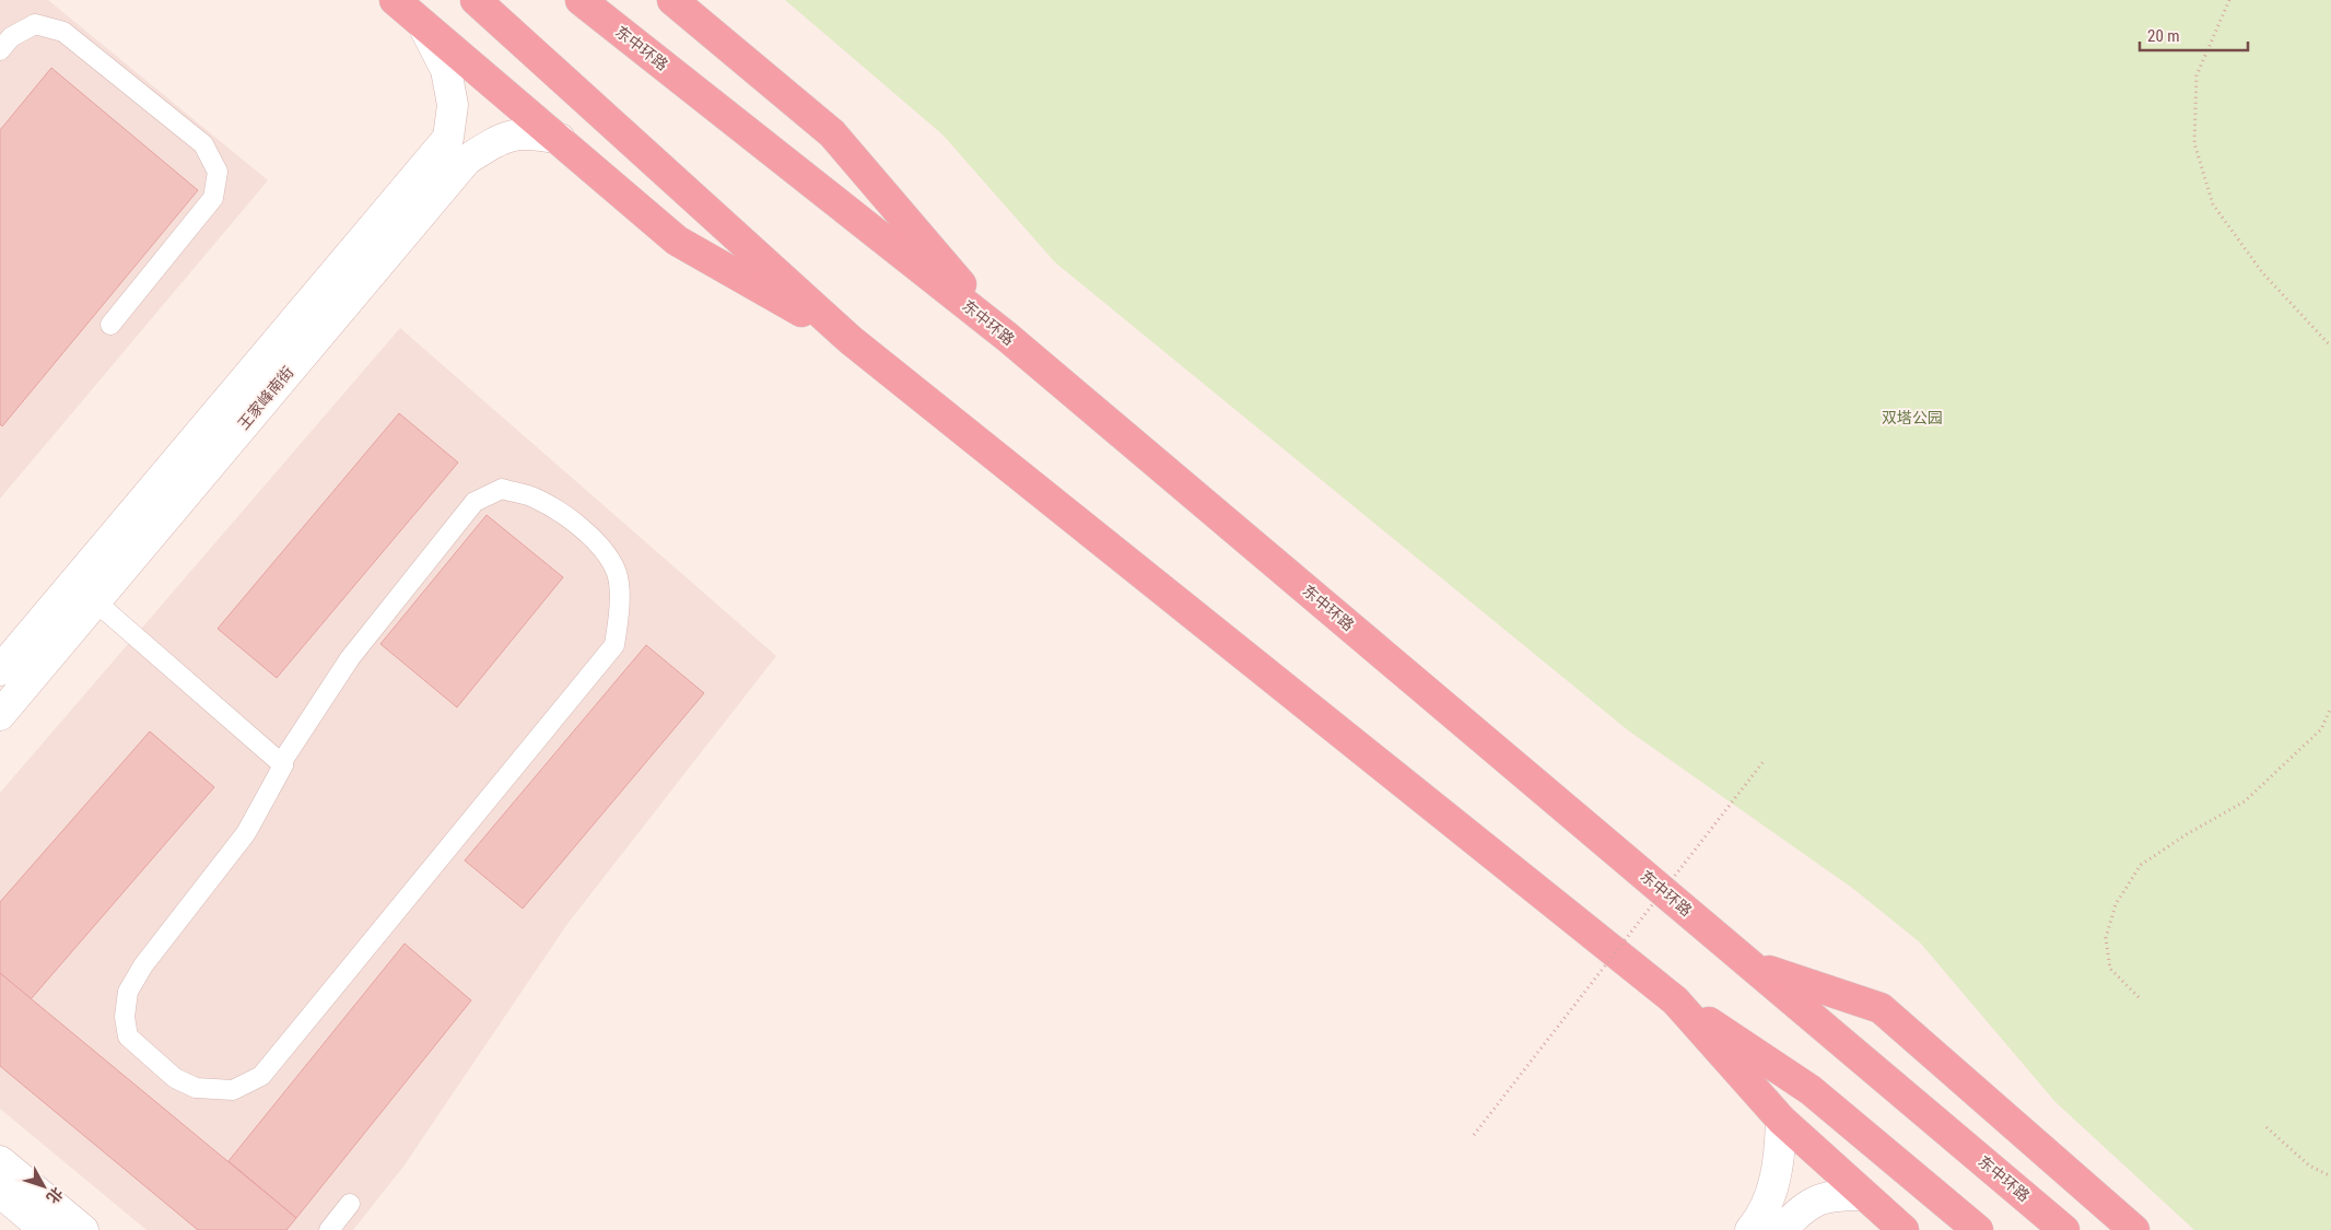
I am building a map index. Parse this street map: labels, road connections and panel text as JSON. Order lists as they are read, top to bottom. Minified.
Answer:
{"streets":{"highway":["东中环路"],"street":["王家峰南街"]},"parks":["双塔公园"],"scale_bar":"20 m","north":"bottom right"}
